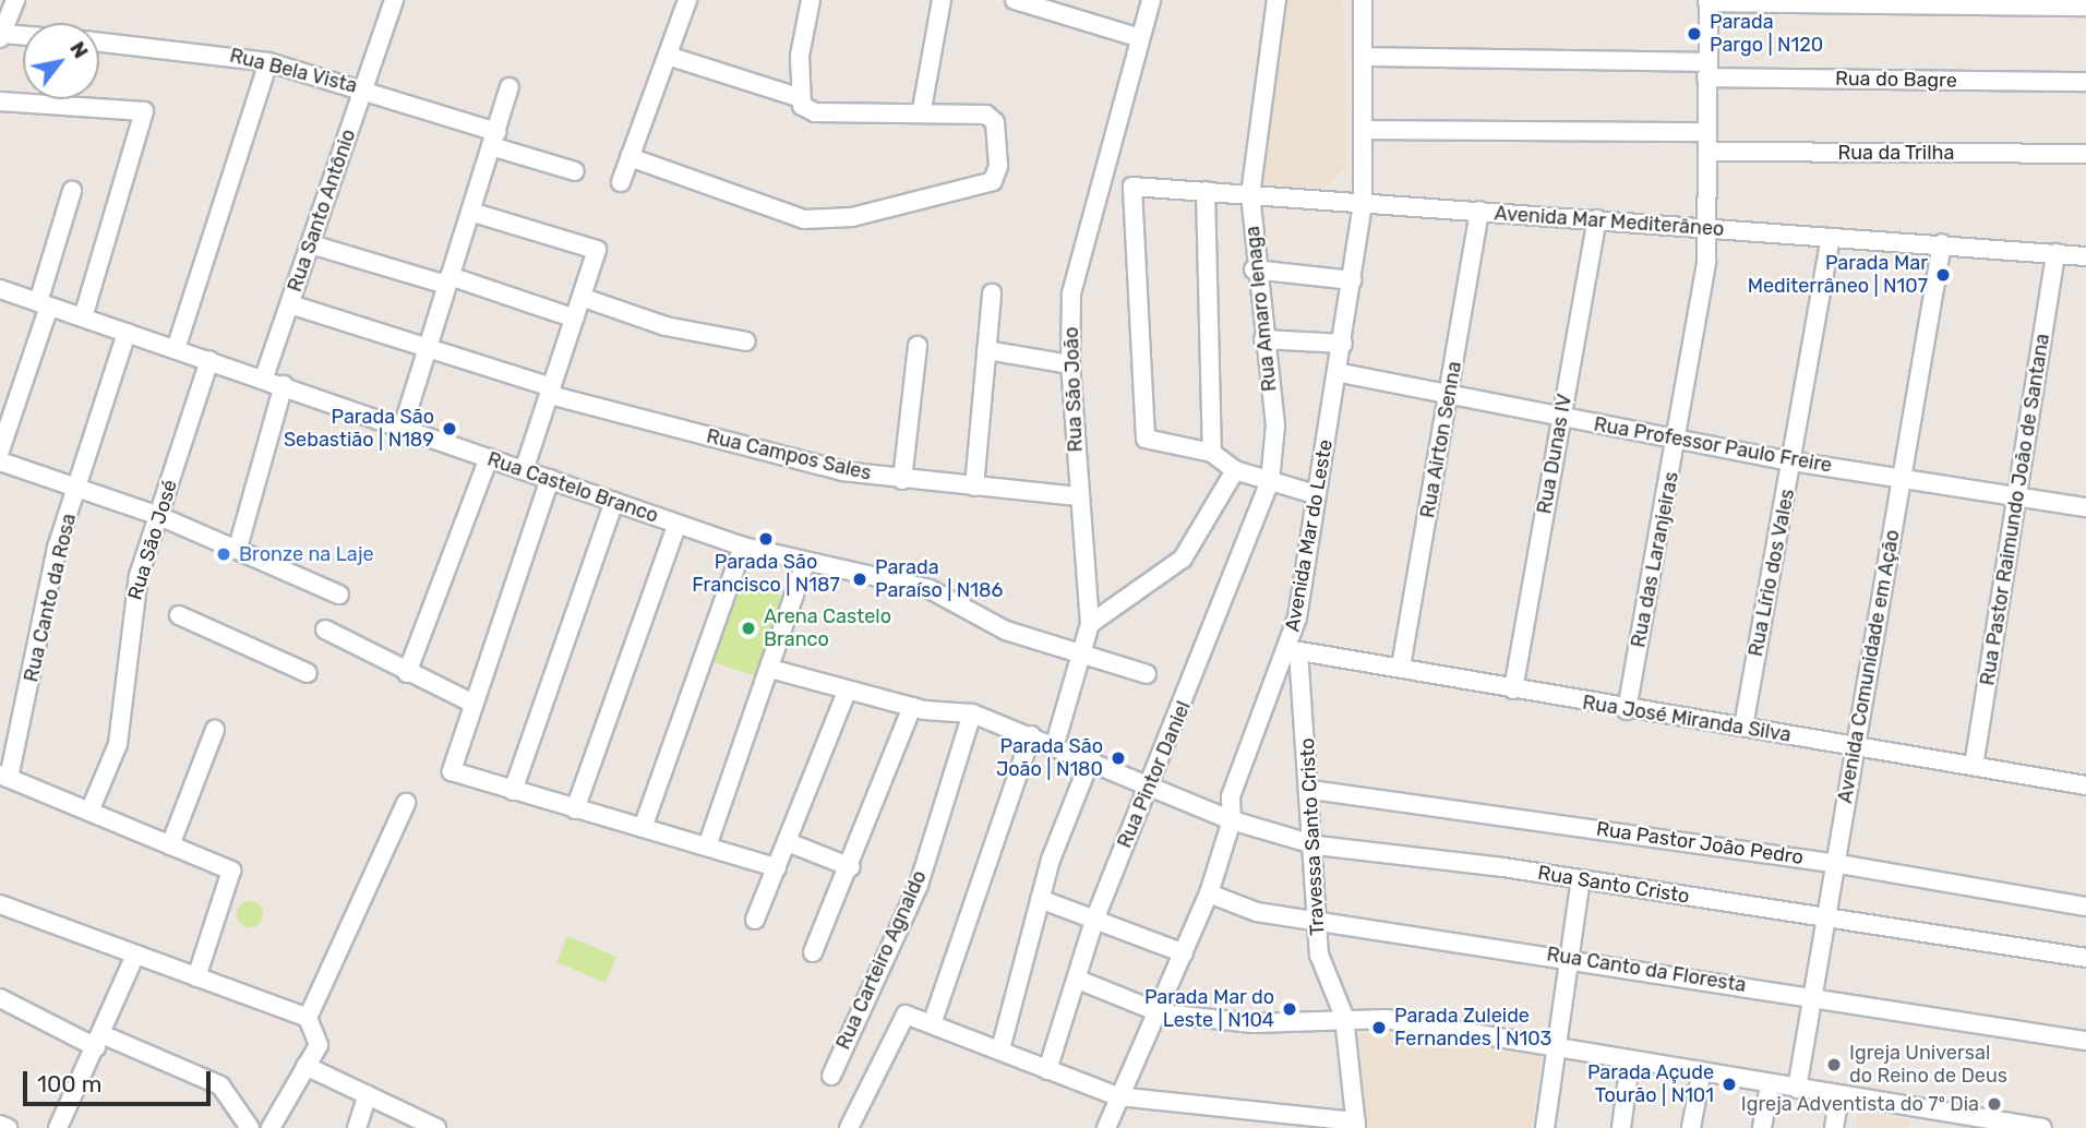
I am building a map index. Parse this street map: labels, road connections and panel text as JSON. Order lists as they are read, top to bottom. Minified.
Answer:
{"streets":{"street":["Rua Bela Vista","Rua do Bagre","Rua da Trilha","Rua Santo Antônio","Avenida Mar Mediterâneo","Rua Amaro Ienaga","Rua São João","Rua Airton Senna","Rua Professor Paulo Freire","Rua Dunas IV","Rua Campos Sales","Rua Castelo Branco","Rua Pastor Raimundo João de Santana","Avenida Mar do Leste","Rua São José","Rua das Laranjeiras","Rua Lírio dos Vales","Rua Canto da Rosa","Avenida Comunidade em Ação","Rua José Miranda Silva","Rua Pintor Daniel","Travessa Santo Cristo","Rua Pastor João Pedro","Rua Santo Cristo","Rua Carteiro Agnaldo","Rua Canto da Floresta"]},"crossings":[["Rua Bela Vista","Rua Santo Antônio"],["Rua do Bagre","Avenida Mar do Leste"],["Rua do Bagre","Rua das Laranjeiras"],["Rua da Trilha","Rua das Laranjeiras"],["Rua Santo Antônio","Rua Campos Sales"],["Rua Santo Antônio","Rua Castelo Branco"],["Avenida Mar Mediterâneo","Rua Amaro Ienaga"],["Avenida Mar Mediterâneo","Rua Airton Senna"],["Avenida Mar Mediterâneo","Rua Dunas IV"],["Avenida Mar Mediterâneo","Rua Pastor Raimundo João de Santana"],["Avenida Mar Mediterâneo","Avenida Mar do Leste"],["Avenida Mar Mediterâneo","Rua das Laranjeiras"],["Avenida Mar Mediterâneo","Rua Lírio dos Vales"],["Avenida Mar Mediterâneo","Avenida Comunidade em Ação"],["Rua Amaro Ienaga","Rua Pintor Daniel"],["Rua São João","Rua Campos Sales"],["Rua São João","Rua Castelo Branco"],["Rua São João","Rua Santo Cristo"],["Rua Airton Senna","Rua Professor Paulo Freire"],["Rua Airton Senna","Rua José Miranda Silva"],["Rua Professor Paulo Freire","Rua Dunas IV"],["Rua Professor Paulo Freire","Rua Pastor Raimundo João de Santana"],["Rua Professor Paulo Freire","Avenida Mar do Leste"],["Rua Professor Paulo Freire","Rua das Laranjeiras"],["Rua Professor Paulo Freire","Rua Lírio dos Vales"],["Rua Professor Paulo Freire","Avenida Comunidade em Ação"],["Rua Dunas IV","Rua José Miranda Silva"],["Rua Castelo Branco","Rua São José"],["Rua Castelo Branco","Rua Canto da Rosa"],["Rua Pastor Raimundo João de Santana","Rua José Miranda Silva"],["Avenida Mar do Leste","Rua José Miranda Silva"],["Avenida Mar do Leste","Travessa Santo Cristo"],["Avenida Mar do Leste","Rua Santo Cristo"],["Avenida Mar do Leste","Rua Canto da Floresta"],["Rua das Laranjeiras","Rua José Miranda Silva"],["Rua Lírio dos Vales","Rua José Miranda Silva"],["Avenida Comunidade em Ação","Rua José Miranda Silva"],["Avenida Comunidade em Ação","Rua Pastor João Pedro"],["Avenida Comunidade em Ação","Rua Santo Cristo"],["Avenida Comunidade em Ação","Rua Canto da Floresta"],["Rua José Miranda Silva","Travessa Santo Cristo"],["Rua Pintor Daniel","Rua Santo Cristo"],["Travessa Santo Cristo","Rua Pastor João Pedro"],["Travessa Santo Cristo","Rua Santo Cristo"],["Travessa Santo Cristo","Rua Canto da Floresta"],["Rua Santo Cristo","Rua Carteiro Agnaldo"]],"places":["Parada Pargo | N120","Parada Mar Mediterrâneo | N107","Parada São Sebastião | N189","Parada São Francisco | N187","Bronze na Laje","Parada Paraíso | N186","Arena Castelo Branco","Parada São João | N180","Parada Mar do Leste | N104","Parada Zuleide Fernandes | N103","Igreja Universal do Reino de Deus","Parada Açude Tourão | N101","Igreja Adventista do 7º Dia"],"scale_bar":"100 m","north":"top right"}
